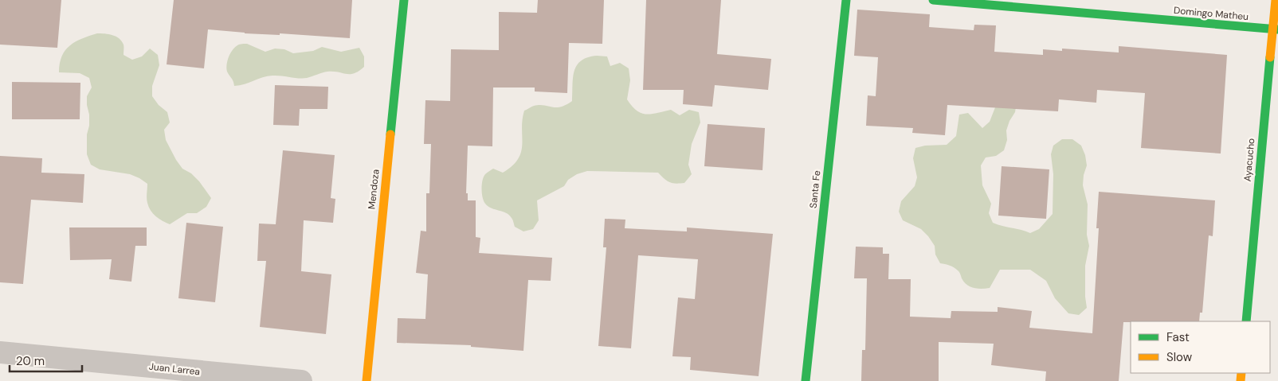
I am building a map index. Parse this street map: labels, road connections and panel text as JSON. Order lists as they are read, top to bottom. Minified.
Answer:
{"streets":{"street":["Domingo Matheu","Ayacucho","Mendoza","Santa Fe","Juan Larrea"]},"crossings":[["Domingo Matheu","Ayacucho"]],"legend":["Fast","Slow"],"scale_bar":"20 m"}
